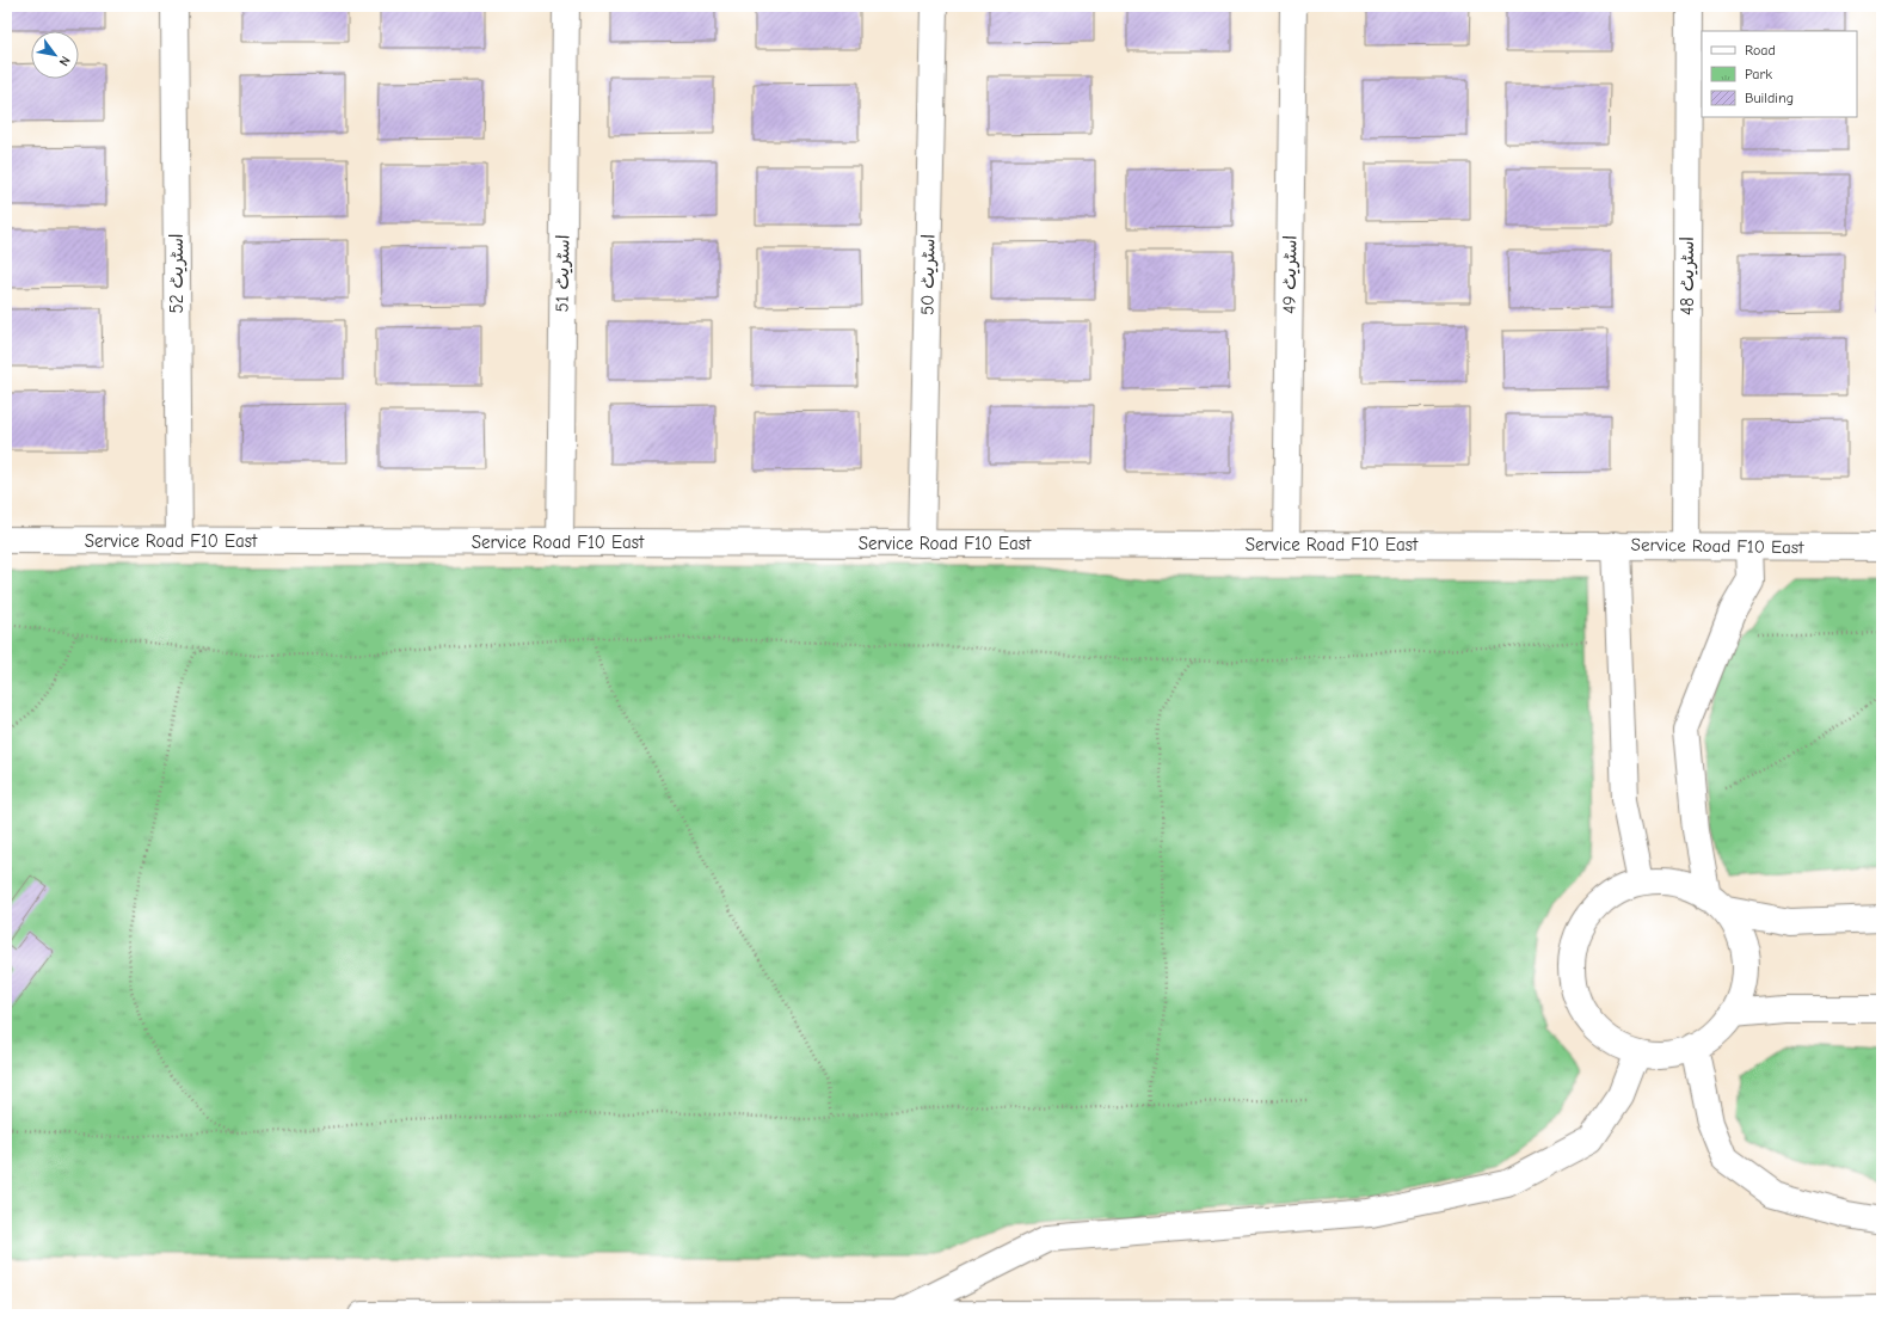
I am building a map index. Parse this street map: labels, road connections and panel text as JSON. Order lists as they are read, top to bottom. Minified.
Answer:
{"streets":{"street":["اسٹریٹ 52","اسٹریٹ 51","اسٹریٹ 50","اسٹریٹ 49","اسٹریٹ 48","Service Road F10 East"]},"crossings":[["اسٹریٹ 52","Service Road F10 East"],["اسٹریٹ 51","Service Road F10 East"],["اسٹریٹ 50","Service Road F10 East"],["اسٹریٹ 49","Service Road F10 East"],["اسٹریٹ 48","Service Road F10 East"]],"legend":["Road","Park","Building"],"north":"bottom right"}
